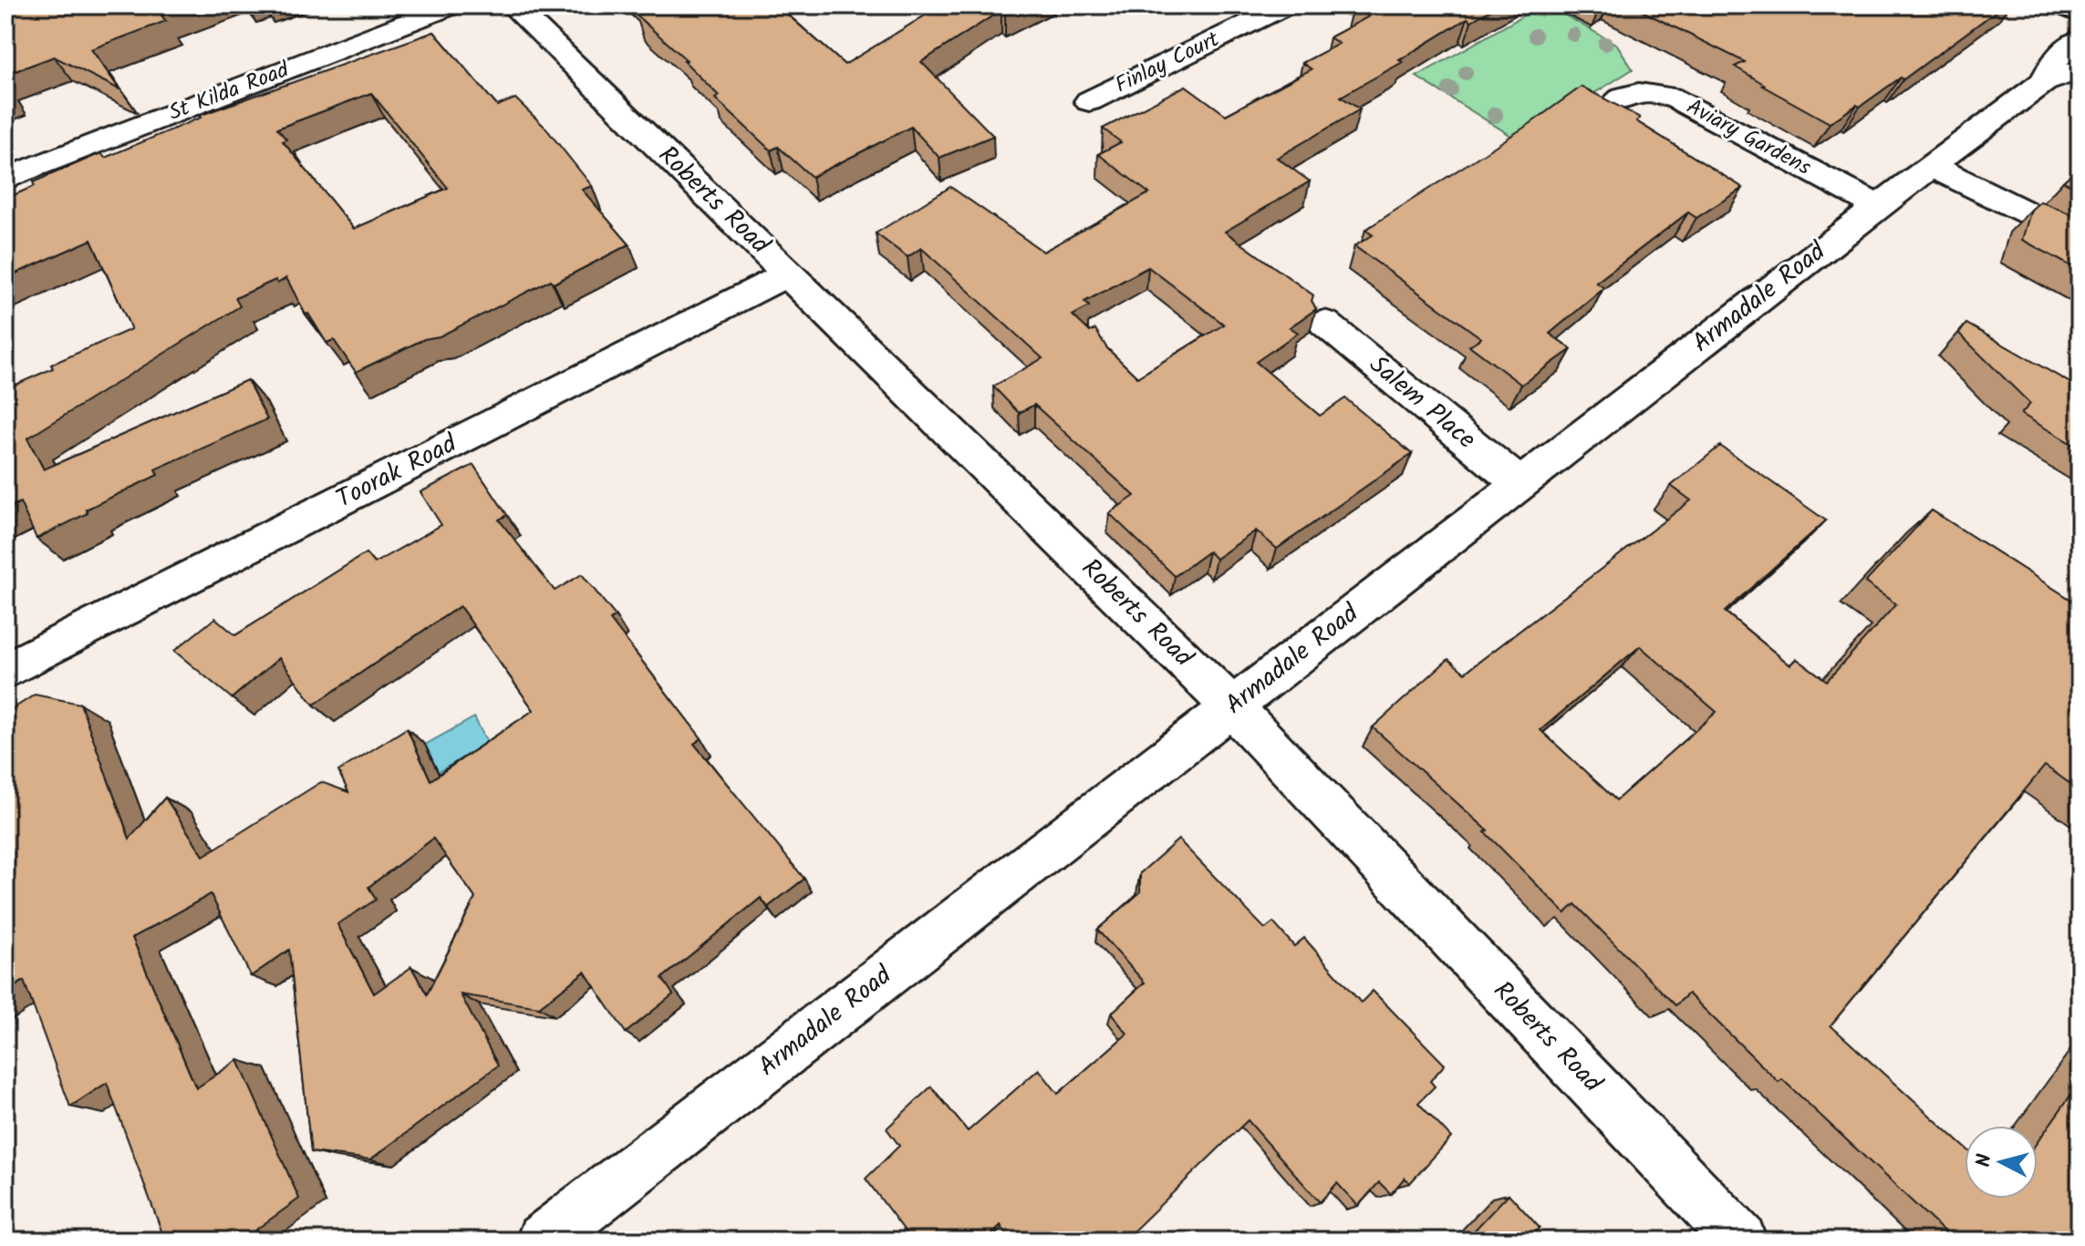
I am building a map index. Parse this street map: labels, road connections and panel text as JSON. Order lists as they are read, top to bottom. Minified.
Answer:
{"streets":{"street":["Finlay Court","St Kilda Road","Aviary Gardens","Roberts Road","Armadale Road","Salem Place","Toorak Road"]},"crossings":[["Aviary Gardens","Armadale Road"],["Roberts Road","Armadale Road"],["Roberts Road","Toorak Road"],["Armadale Road","Salem Place"]],"north":"left"}
